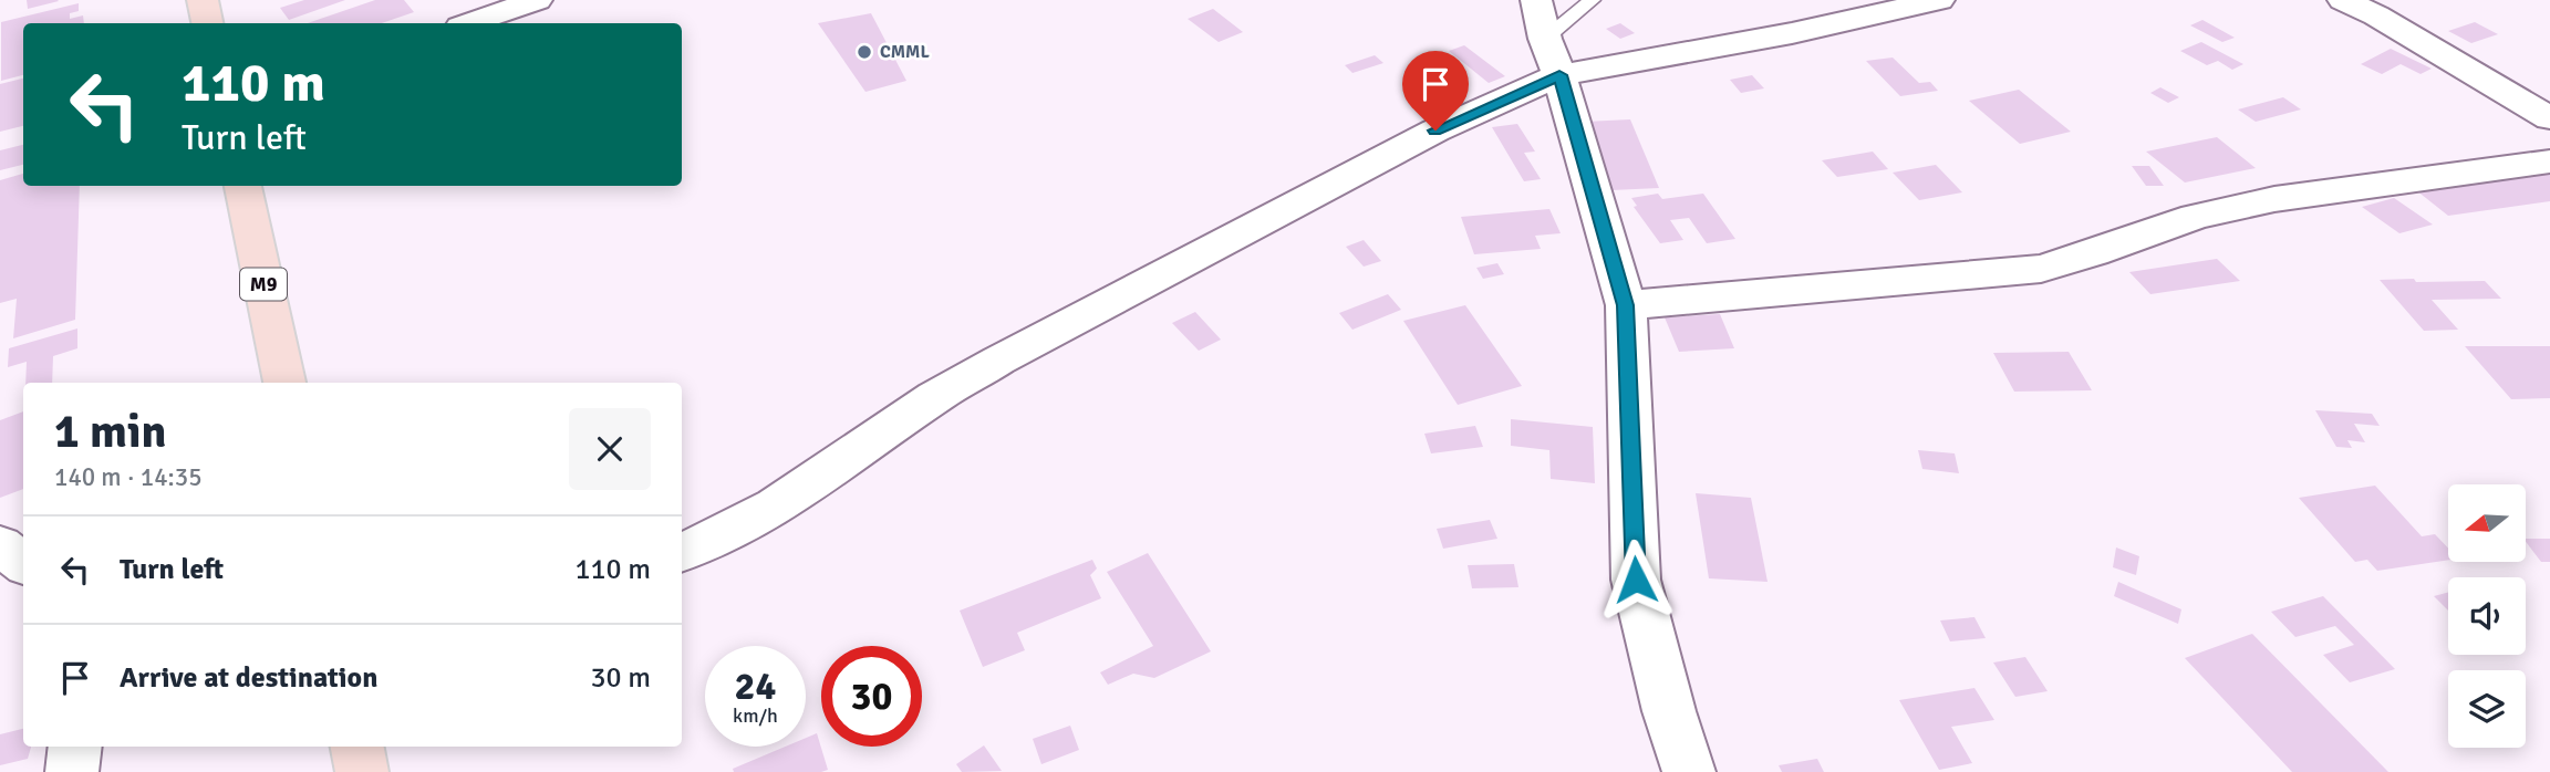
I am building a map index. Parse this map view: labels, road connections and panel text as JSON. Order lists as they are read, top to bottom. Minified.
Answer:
{"streets":{"main road":["M9"]},"places":["CMML"],"north":"left","page":{"turn":["110 m","Turn left"],"heading":["1 min","140 m · 14:35"],"list":[{"name":"Turn left","value":"110 m"},{"name":"Arrive at destination","value":"30 m"}],"speed":"24 km/h","limit":"30"}}
